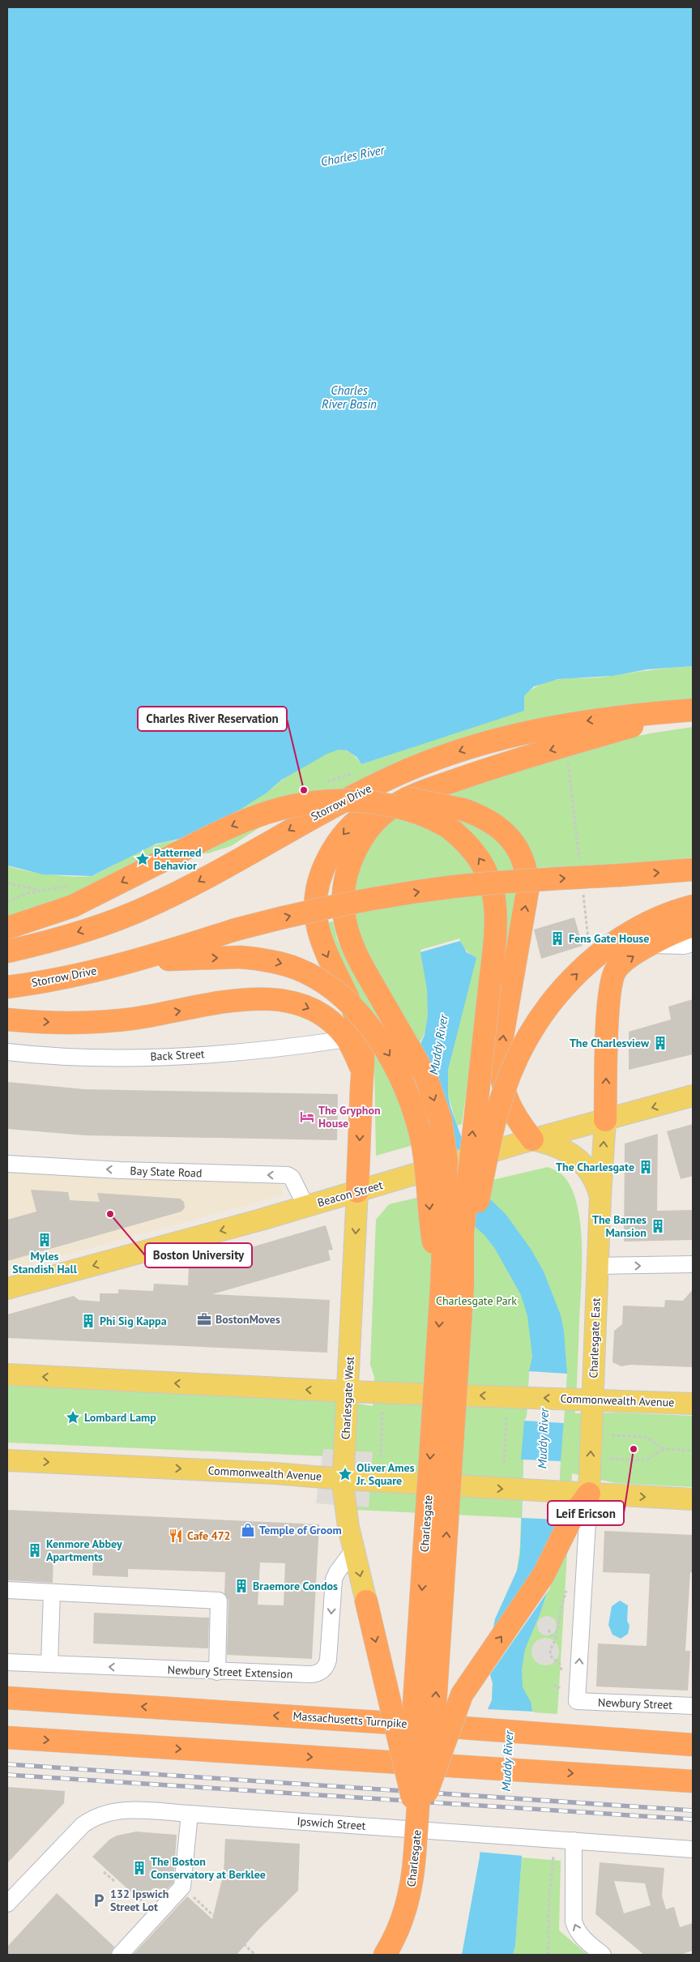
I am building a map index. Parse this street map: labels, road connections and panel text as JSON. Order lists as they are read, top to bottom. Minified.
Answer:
{"streets":{"highway":["Storrow Drive","Charlesgate","Massachusetts Turnpike"],"main road":["Beacon Street","Charlesgate East","Charlesgate West","Commonwealth Avenue"],"street":["Back Street","Bay State Road","Newbury Street Extension","Newbury Street","Ipswich Street"]},"crossings":[["Bay State Road","Beacon Street"],["Beacon Street","Charlesgate East"],["Beacon Street","Charlesgate West"],["Charlesgate East","Commonwealth Avenue"],["Charlesgate East","Newbury Street"],["Charlesgate West","Commonwealth Avenue"],["Charlesgate West","Newbury Street Extension"]],"one_way":["Bay State Road","Beacon Street","Charlesgate East","Charlesgate West","Newbury Street Extension"],"water":["Charles River","Charles River Basin","Muddy River"],"parks":["Charlesgate Park"],"places":{"other":["Charles River Reservation","Boston University","Leif Ericson"],"place":["Patterned Behavior","Lombard Lamp","Oliver Ames Jr. Square"],"building":["Fens Gate House","The Charlesview","The Charlesgate","The Barnes Mansion","Myles Standish Hall","Phi Sig Kappa","Kenmore Abbey Apartments","Braemore Condos","The Boston Conservatory at Berklee"],"hotel":["The Gryphon House"],"office":["BostonMoves"],"shop":["Temple of Groom"],"restaurant":["Cafe 472"],"parking":["132 Ipswich Street Lot"]}}
